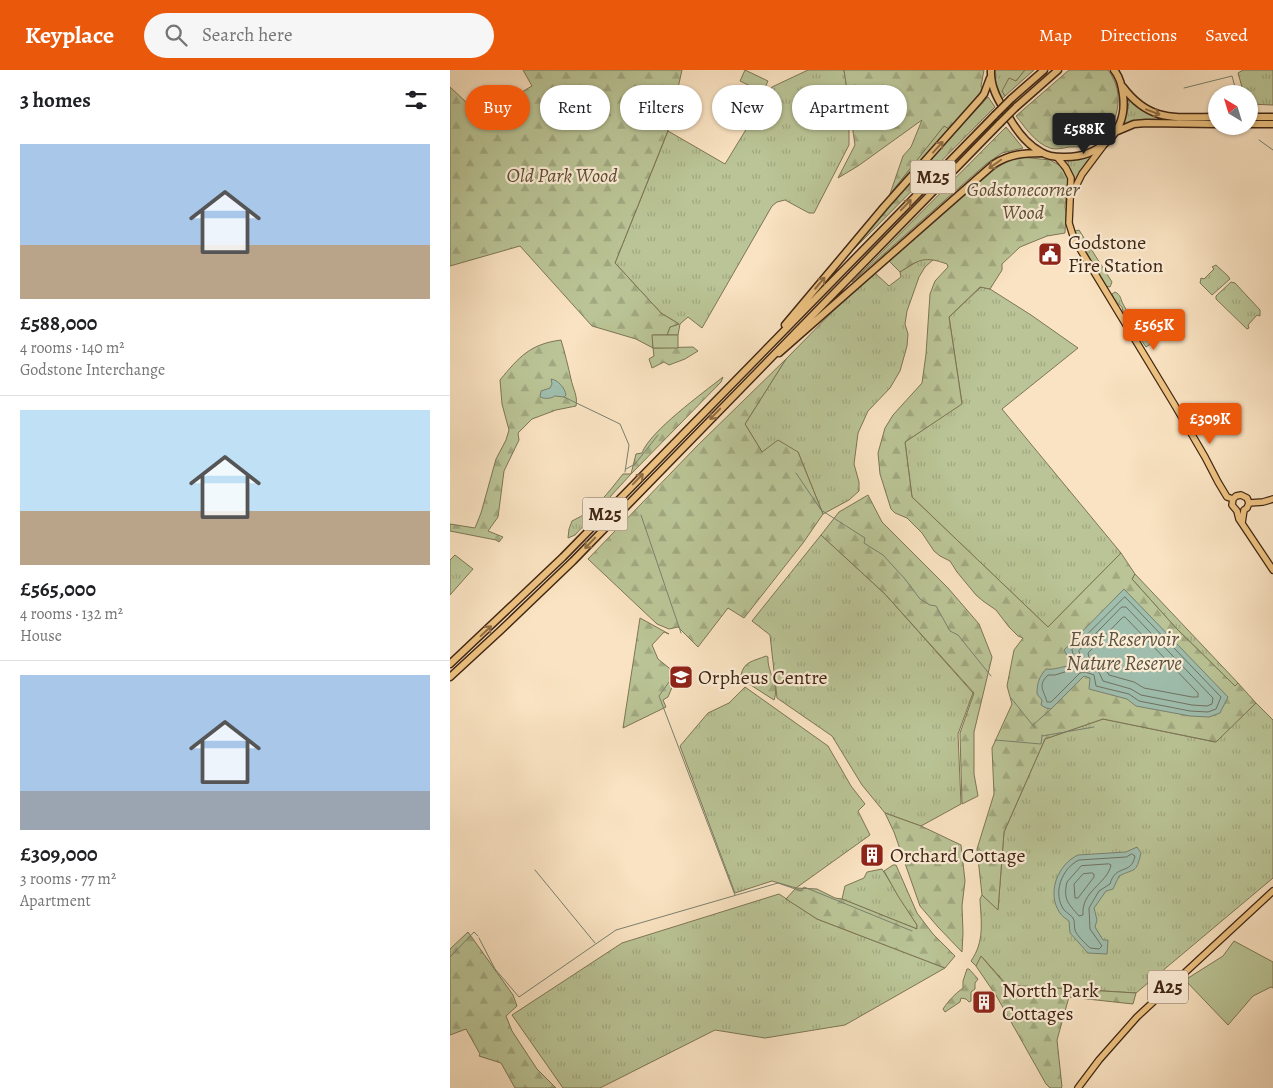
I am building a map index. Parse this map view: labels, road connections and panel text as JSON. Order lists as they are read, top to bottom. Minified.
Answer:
{"streets":{"highway":["M25"],"main road":["A25"]},"water":["East Reservoir Nature Reserve"],"parks":["Old Park Wood","Godstonecorner Wood"],"places":{"public building":["Godstone Fire Station"],"school or university":["Orpheus Centre"],"building":["Orchard Cottage","Nortth Park Cottages"]},"north":"top left","page":{"header":"Keyplace","search":"Search here","nav":["Map","Directions","Saved"],"heading":"3 homes","chip":["Buy","Rent","Filters","New","Apartment"],"price":["£588K","£565K","£309K"],"list":[{"name":"£588,000","note":"4 rooms · 140 m² · Godstone Interchange"},{"name":"£565,000","note":"4 rooms · 132 m² · House"},{"name":"£309,000","note":"3 rooms · 77 m² · Apartment"}]}}
